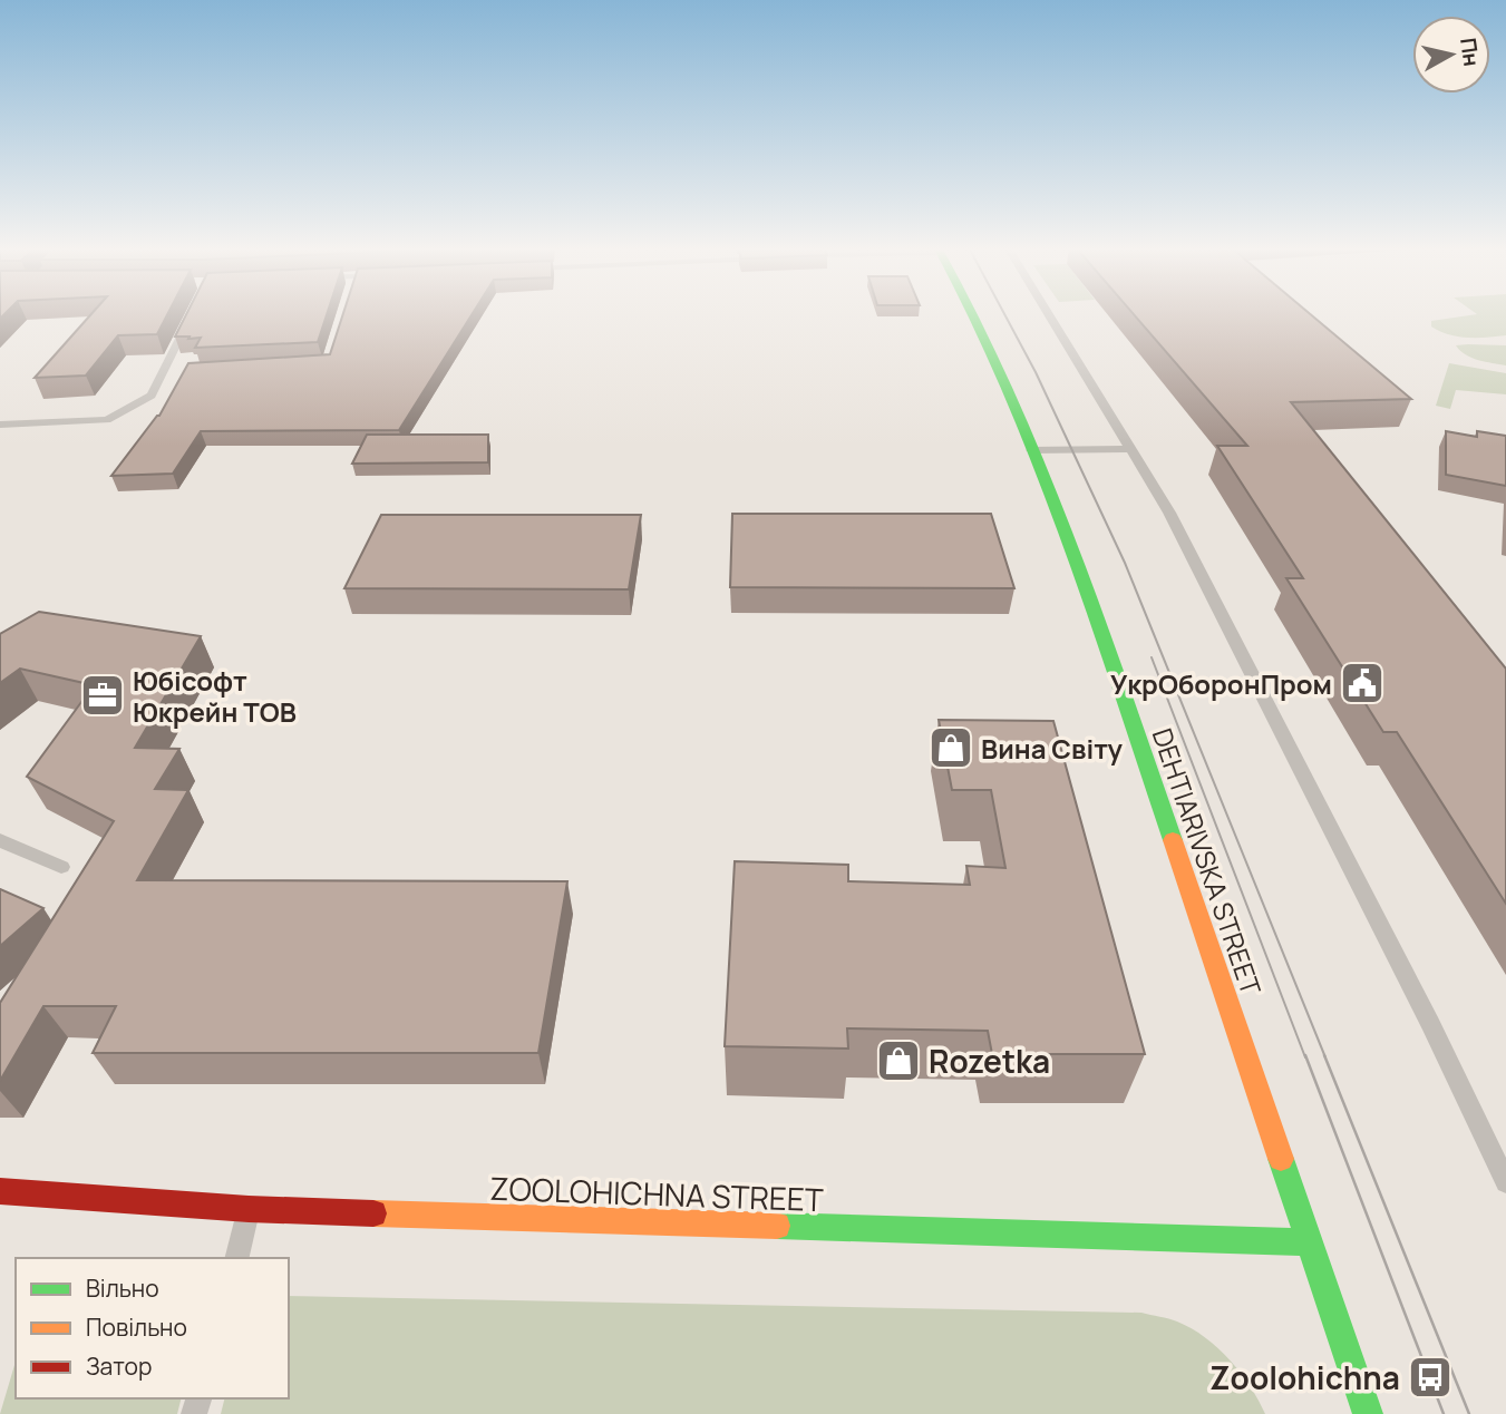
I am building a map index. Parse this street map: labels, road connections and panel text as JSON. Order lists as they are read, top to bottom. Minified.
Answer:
{"streets":{"main road":["DEHTIARIVSKA STREET","ZOOLOHICHNA STREET"]},"crossings":[["DEHTIARIVSKA STREET","ZOOLOHICHNA STREET"]],"places":{"public building":["УкрОборонПром"],"office":["Юбісофт Юкрейн ТОВ"],"shop":["Вина Світу","Rozetka"],"bus stop":["Zoolohichna"]},"legend":["Вільно","Повільно","Затор"],"north":"right"}
